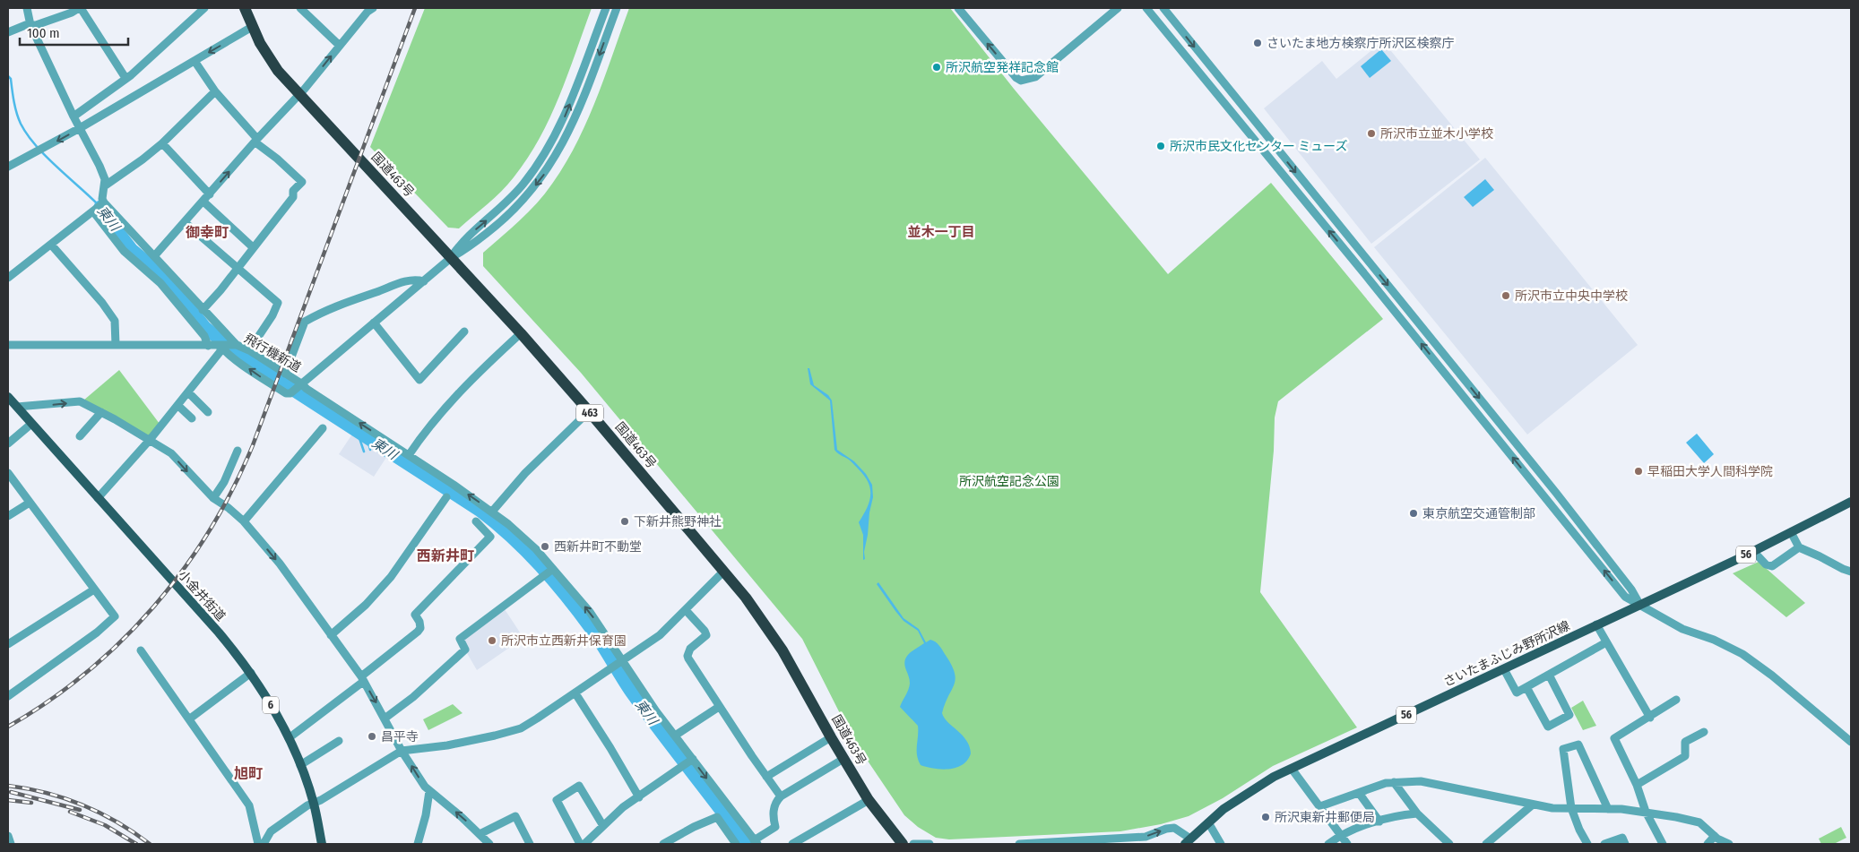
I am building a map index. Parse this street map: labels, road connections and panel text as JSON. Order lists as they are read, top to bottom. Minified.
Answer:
{"streets":{"highway":["国道463号","463"],"main road":["56","小金井街道","さいたまふじみ野所沢線","6"],"street":["飛行機新道"]},"crossings":[["国道463号","飛行機新道"]],"districts":["御幸町","並木一丁目","西新井町","旭町"],"water":["東川"],"parks":["所沢航空記念公園"],"places":["さいたま地方検察庁所沢区検察庁","所沢航空発祥記念館","所沢市立並木小学校","所沢市民文化センター ミューズ","所沢市立中央中学校","早稲田大学人間科学院","東京航空交通管制部","下新井熊野神社","西新井町不動堂","所沢市立西新井保育園","昌平寺","所沢東新井郵便局"],"scale_bar":"100 m"}
